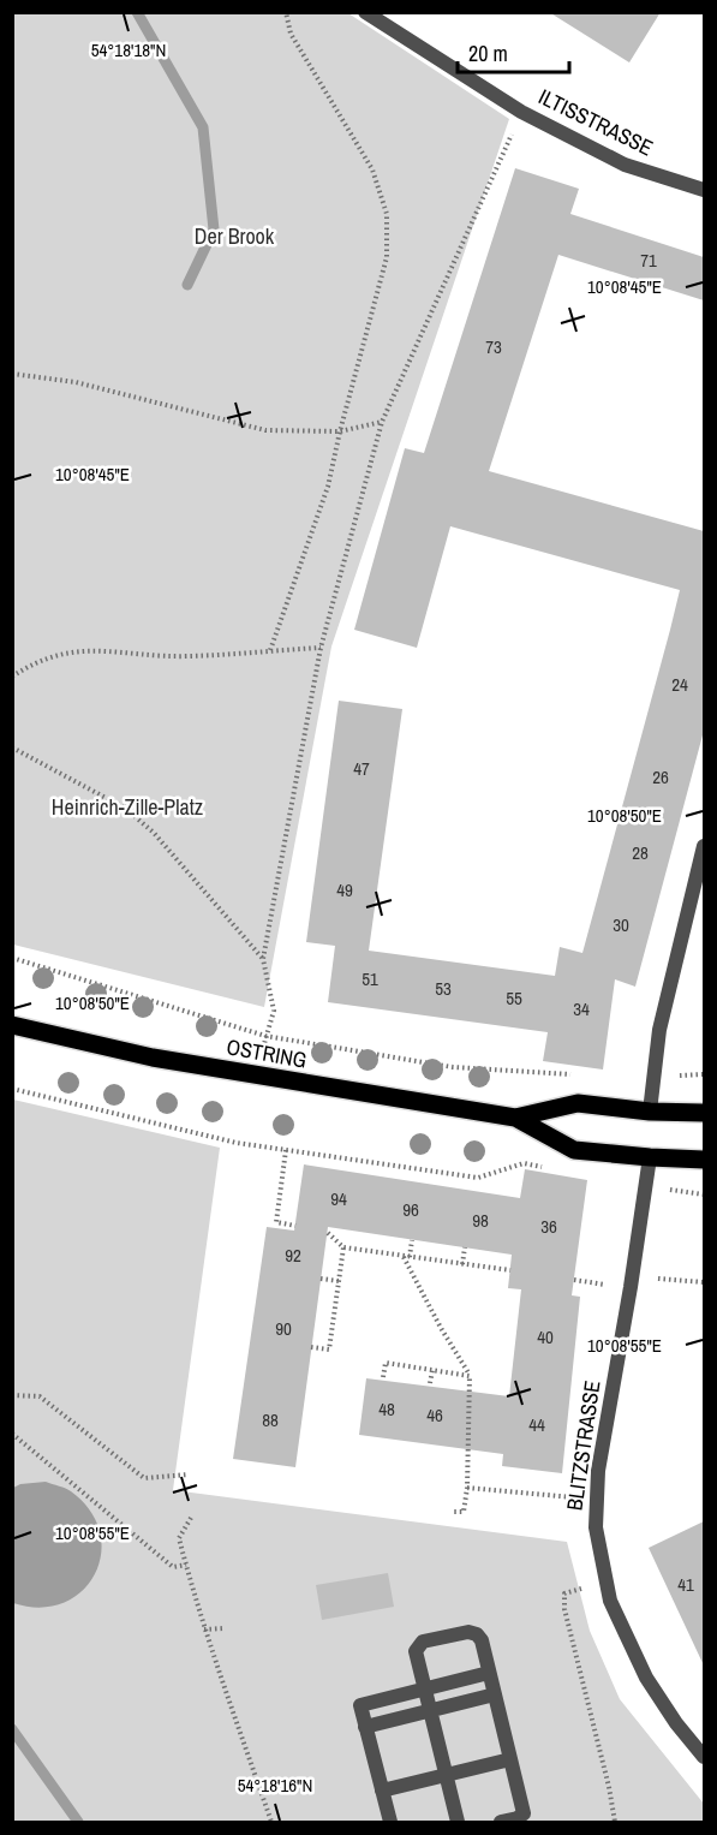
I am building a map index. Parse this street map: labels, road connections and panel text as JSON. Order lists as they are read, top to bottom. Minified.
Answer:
{"streets":{"main road":["OSTRING"],"street":["ILTISSTRASSE","BLITZSTRASSE"]},"crossings":[["OSTRING","BLITZSTRASSE"]],"parks":["Der Brook","Heinrich-Zille-Platz"],"house_numbers":["71","73","24","47","26","28","49","30","51","53","55","34","94","96","98","36","92","90","40","48","46","88","44","41"],"scale_bar":"20 m","coordinates":["54°18'18\"N","10°08'45\"E","10°08'50\"E","10°08'55\"E","54°18'16\"N"]}
